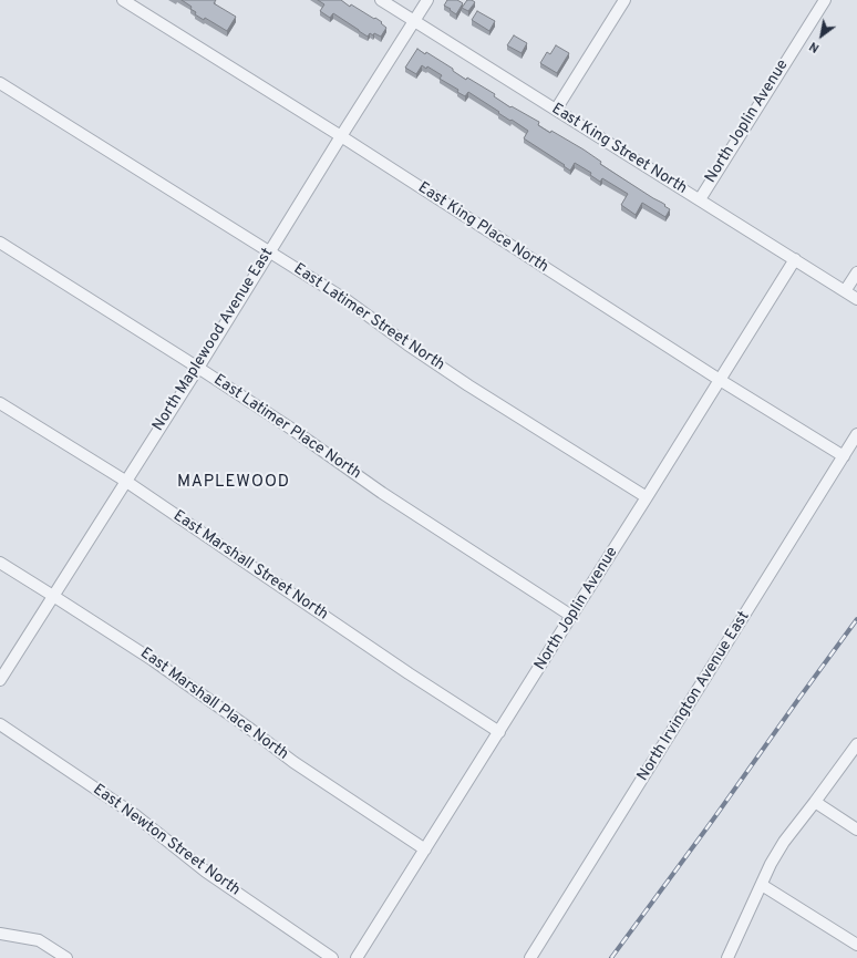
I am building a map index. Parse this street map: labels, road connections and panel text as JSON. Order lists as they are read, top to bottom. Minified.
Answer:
{"streets":{"street":["North Joplin Avenue","East King Street North","East King Place North","East Latimer Street North","North Maplewood Avenue East","East Latimer Place North","East Marshall Street North","North Irvington Avenue East","East Marshall Place North","East Newton Street North"]},"crossings":[["North Joplin Avenue","East King Street North"],["North Joplin Avenue","East King Place North"],["North Joplin Avenue","East Latimer Street North"],["North Joplin Avenue","East Latimer Place North"],["North Joplin Avenue","East Marshall Street North"],["North Joplin Avenue","East Marshall Place North"],["East King Street North","North Maplewood Avenue East"],["East King Place North","North Maplewood Avenue East"],["East King Place North","North Irvington Avenue East"],["East Latimer Street North","North Maplewood Avenue East"],["North Maplewood Avenue East","East Latimer Place North"],["North Maplewood Avenue East","East Marshall Street North"],["North Maplewood Avenue East","East Marshall Place North"]],"districts":["MAPLEWOOD"],"north":"bottom left"}
